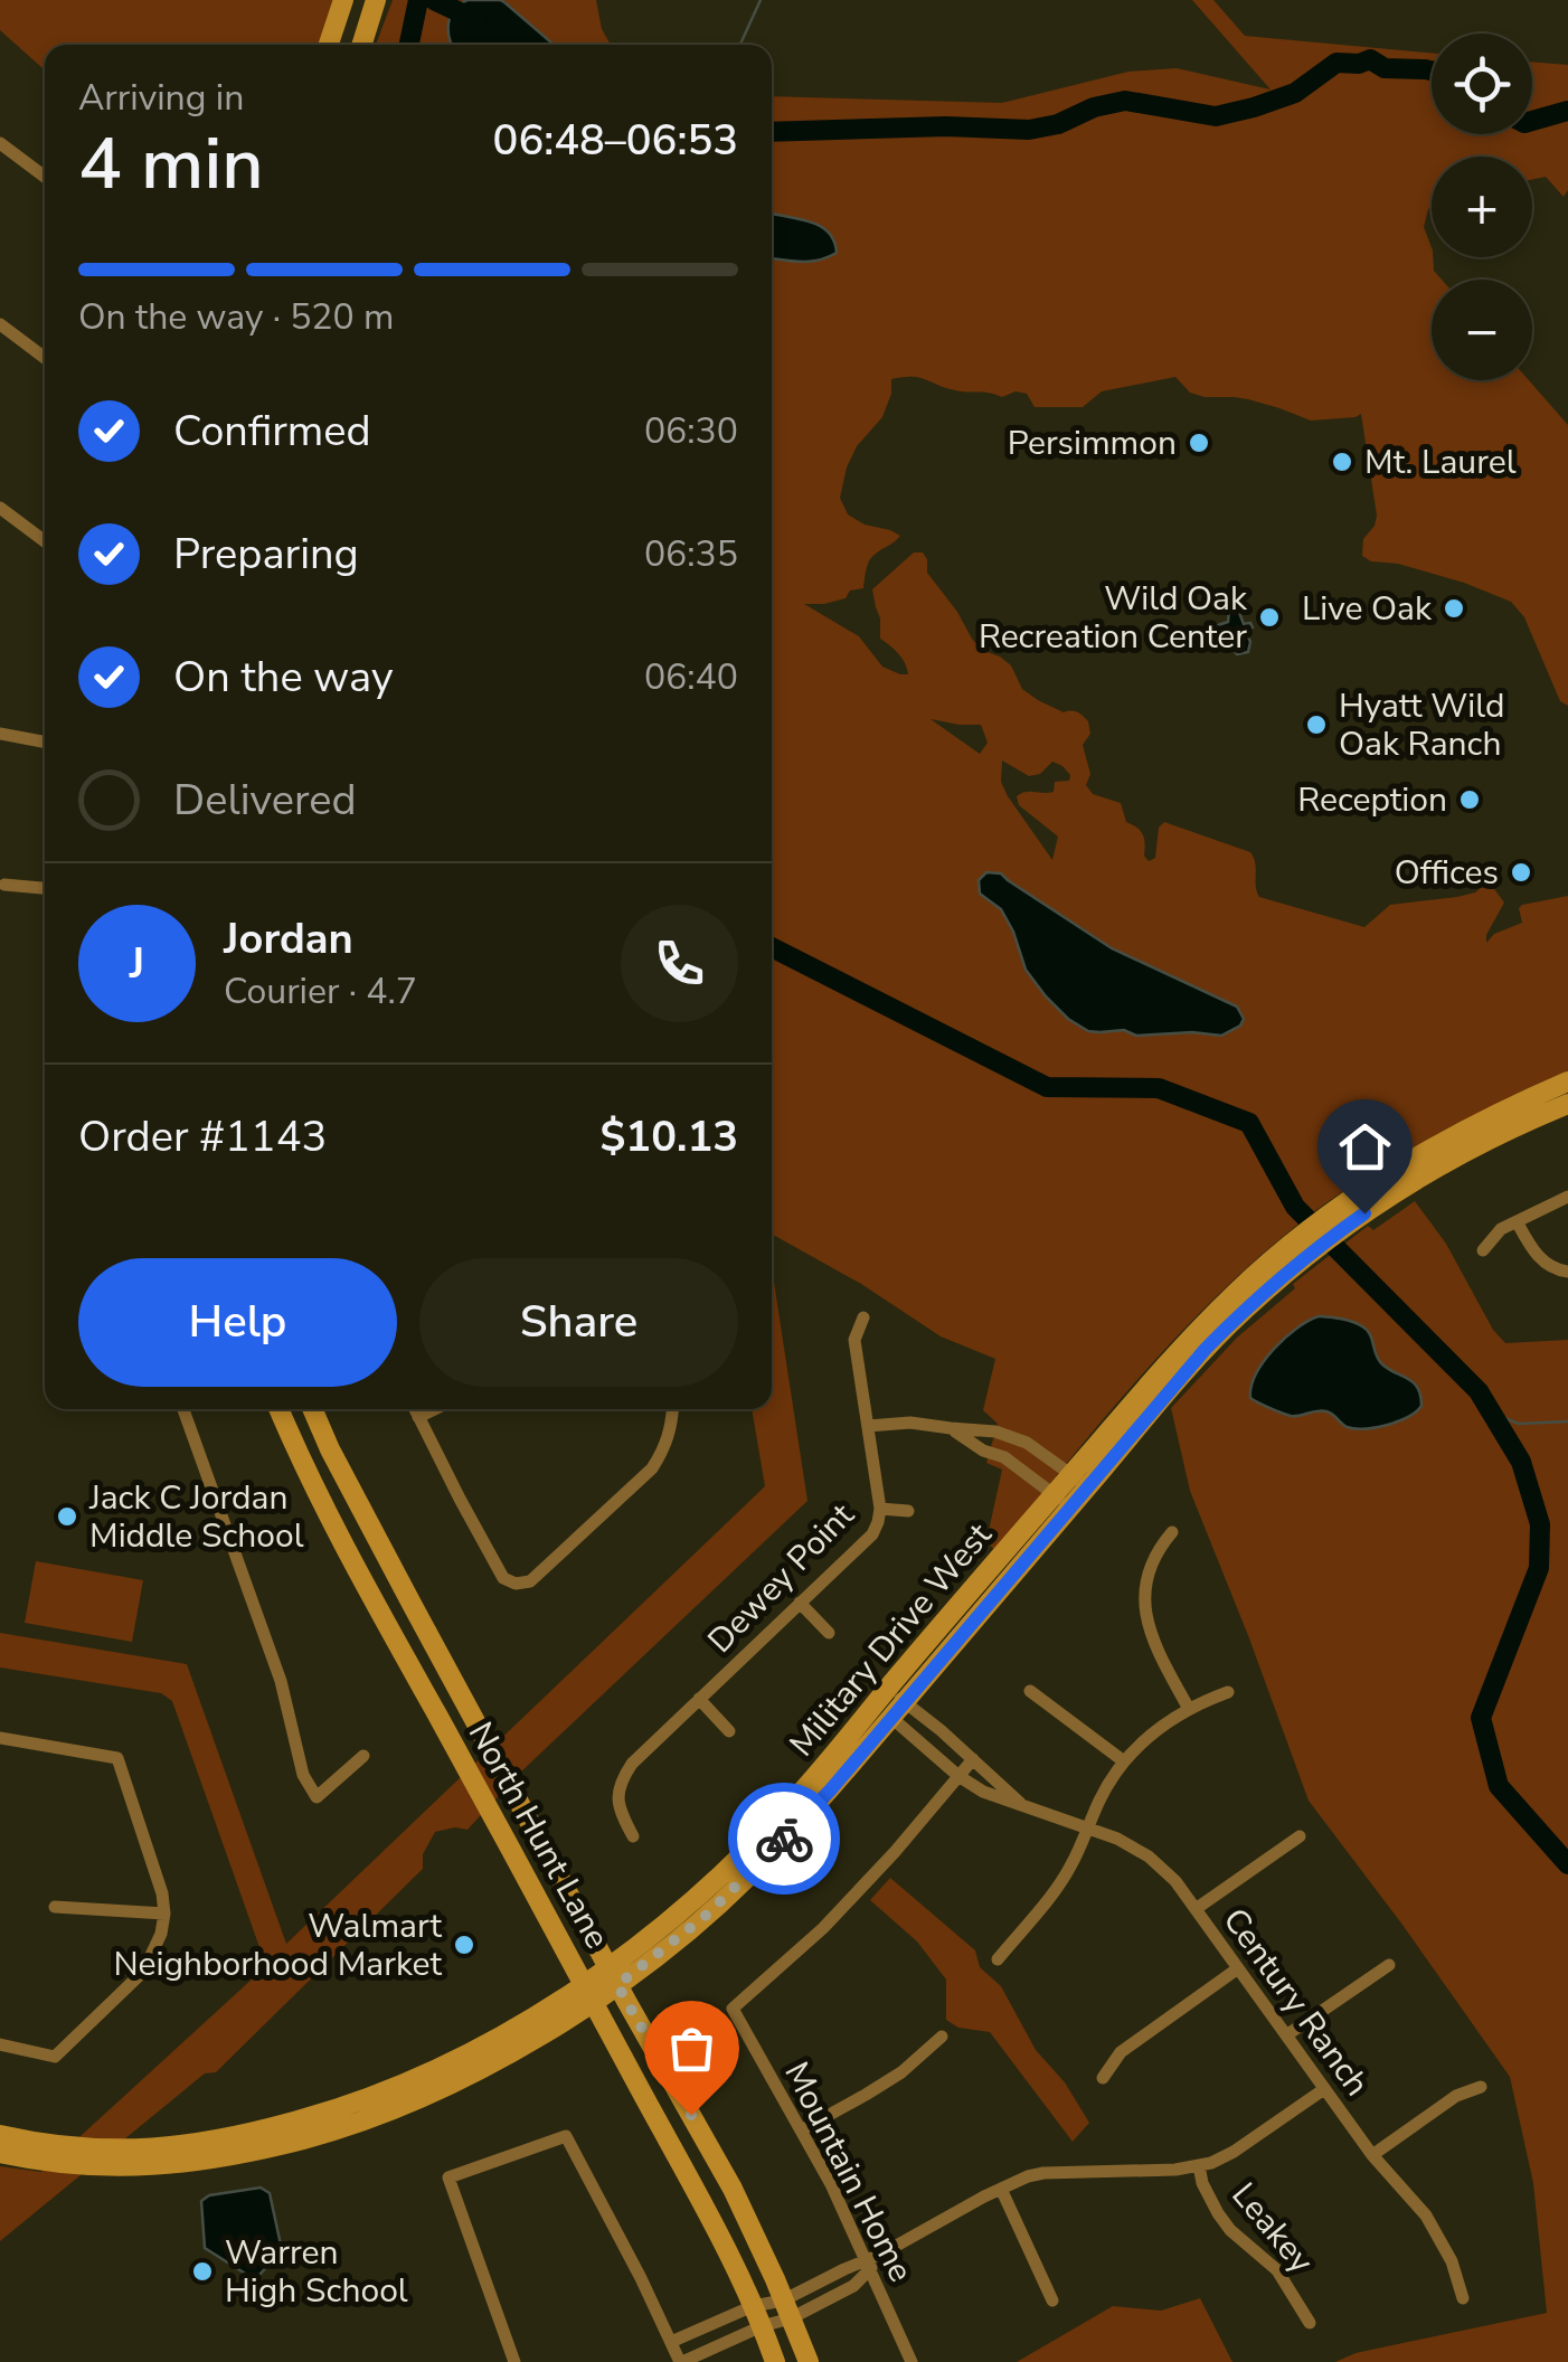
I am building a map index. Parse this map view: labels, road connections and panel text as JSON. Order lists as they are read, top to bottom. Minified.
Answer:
{"streets":{"main road":["Military Drive West","North Hunt Lane"],"street":["Dewey Point","Century Ranch","Mountain Home","Leakey"]},"crossings":[["Military Drive West","North Hunt Lane"],["Military Drive West","Century Ranch"],["Century Ranch","Mountain Home"]],"places":["Persimmon","Mt. Laurel","Live Oak","Wild Oak Recreation Center","Hyatt Wild Oak Ranch","Reception","Offices","Jack C Jordan Middle School","Walmart Neighborhood Market","Warren High School"],"page":{"map_buttons":["+","−"],"heading":["4 min","Arriving in","06:48–06:53"],"panel":["Jordan","Courier · 4.7","Order #1143","$10.13"],"bar":"On the way · 520 m","list":[["Confirmed","06:30"],["Preparing","06:35"],["On the way","06:40"],"Delivered"],"round":"J","buttons":["Help","Share"]}}
